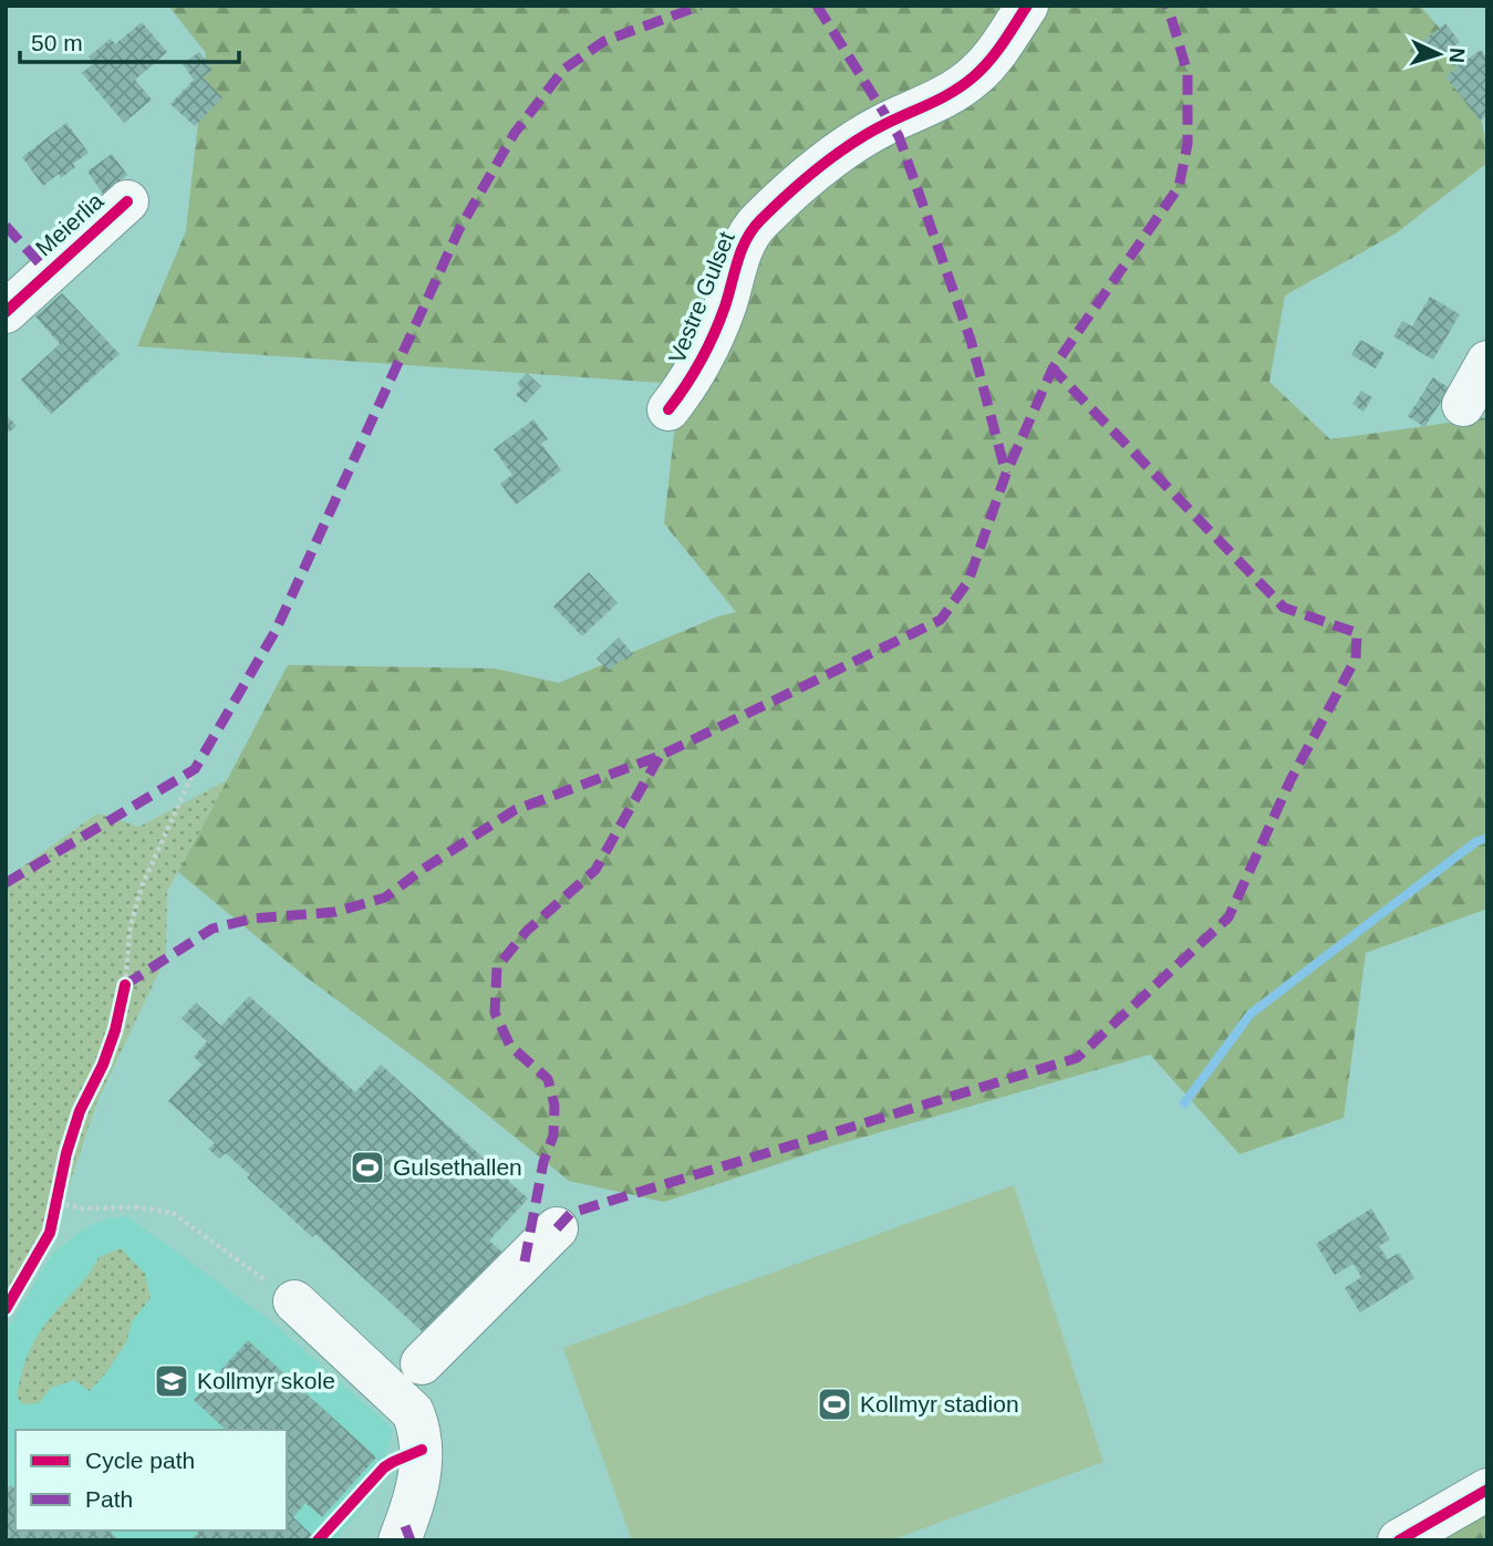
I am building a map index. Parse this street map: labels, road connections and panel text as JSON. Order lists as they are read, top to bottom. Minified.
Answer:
{"streets":{"street":["Meierlia","Vestre Gulset"]},"places":{"sports":["Gulsethallen","Kollmyr stadion"],"school or university":["Kollmyr skole"]},"legend":["Cycle path","Path"],"scale_bar":"50 m","north":"right"}
